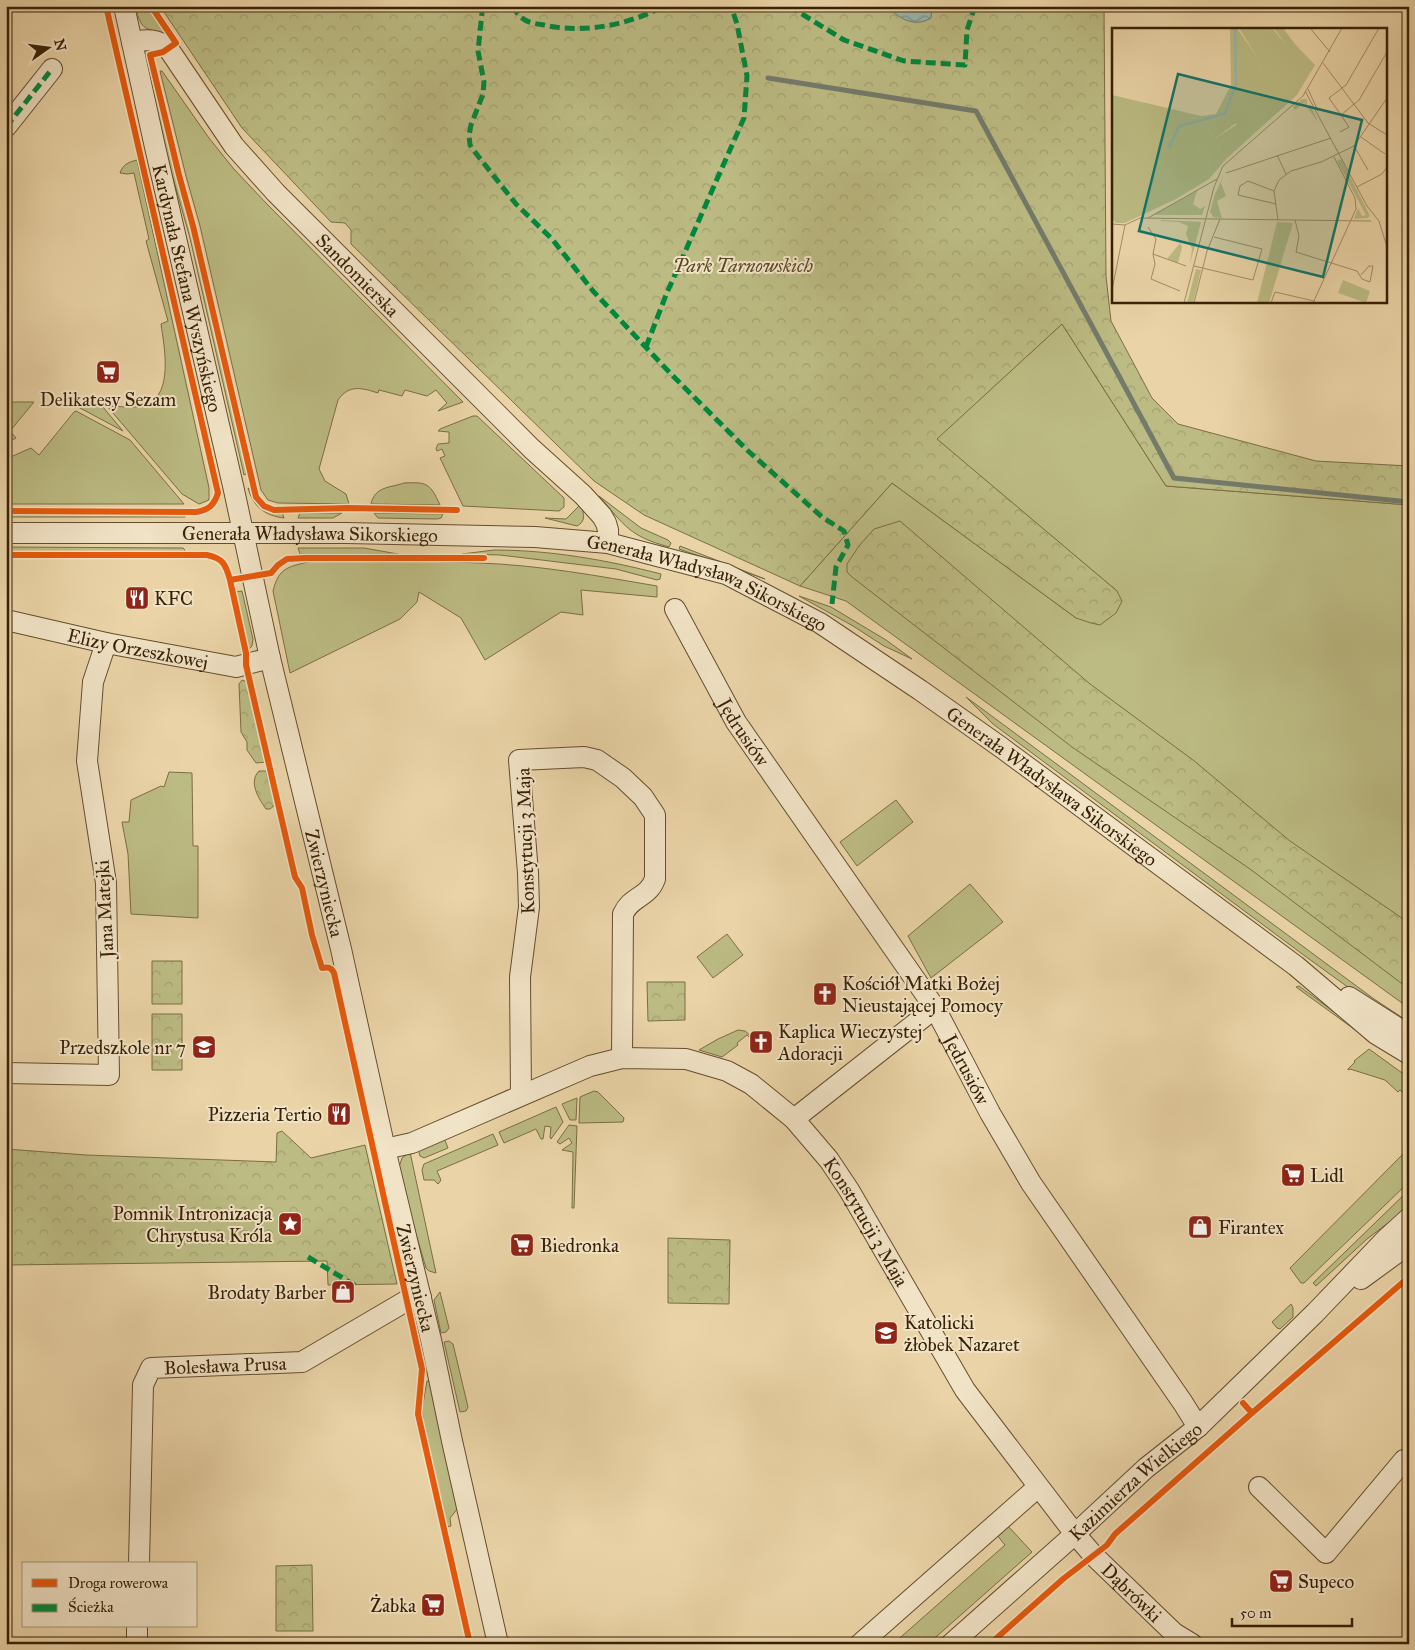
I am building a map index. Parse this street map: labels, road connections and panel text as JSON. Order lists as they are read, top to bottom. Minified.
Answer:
{"streets":{"street":["Sandomierska","Kardynała Stefana Wyszyńskiego","Generała Władysława Sikorskiego","Elizy Orzeszkowej","Jędrusiów","Konstytucji 3 Maja","Zwierzyniecka","Jana Matejki","Bolesława Prusa","Kazimierza Wielkiego","Dąbrówki"]},"crossings":[["Sandomierska","Kardynała Stefana Wyszyńskiego"],["Sandomierska","Generała Władysława Sikorskiego"],["Kardynała Stefana Wyszyńskiego","Generała Władysława Sikorskiego"],["Kardynała Stefana Wyszyńskiego","Zwierzyniecka"],["Generała Władysława Sikorskiego","Zwierzyniecka"],["Elizy Orzeszkowej","Zwierzyniecka"],["Elizy Orzeszkowej","Jana Matejki"],["Jędrusiów","Kazimierza Wielkiego"],["Konstytucji 3 Maja","Zwierzyniecka"],["Konstytucji 3 Maja","Kazimierza Wielkiego"],["Konstytucji 3 Maja","Dąbrówki"],["Zwierzyniecka","Bolesława Prusa"],["Kazimierza Wielkiego","Dąbrówki"]],"parks":["Park Tarnowskich"],"places":{"supermarket":["Delikatesy Sezam","Lidl","Biedronka","Supeco","Żabka"],"restaurant":["KFC","Pizzeria Tertio"],"church":["Kościół Matki Bożej Nieustającej Pomocy","Kaplica Wieczystej Adoracji"],"school or university":["Przedszkole nr 7","Katolicki żłobek Nazaret"],"place":["Pomnik Intronizacja Chrystusa Króla"],"shop":["Firantex","Brodaty Barber"]},"legend":["Droga rowerowa","Ścieżka"],"scale_bar":"50 m","north":"right"}
